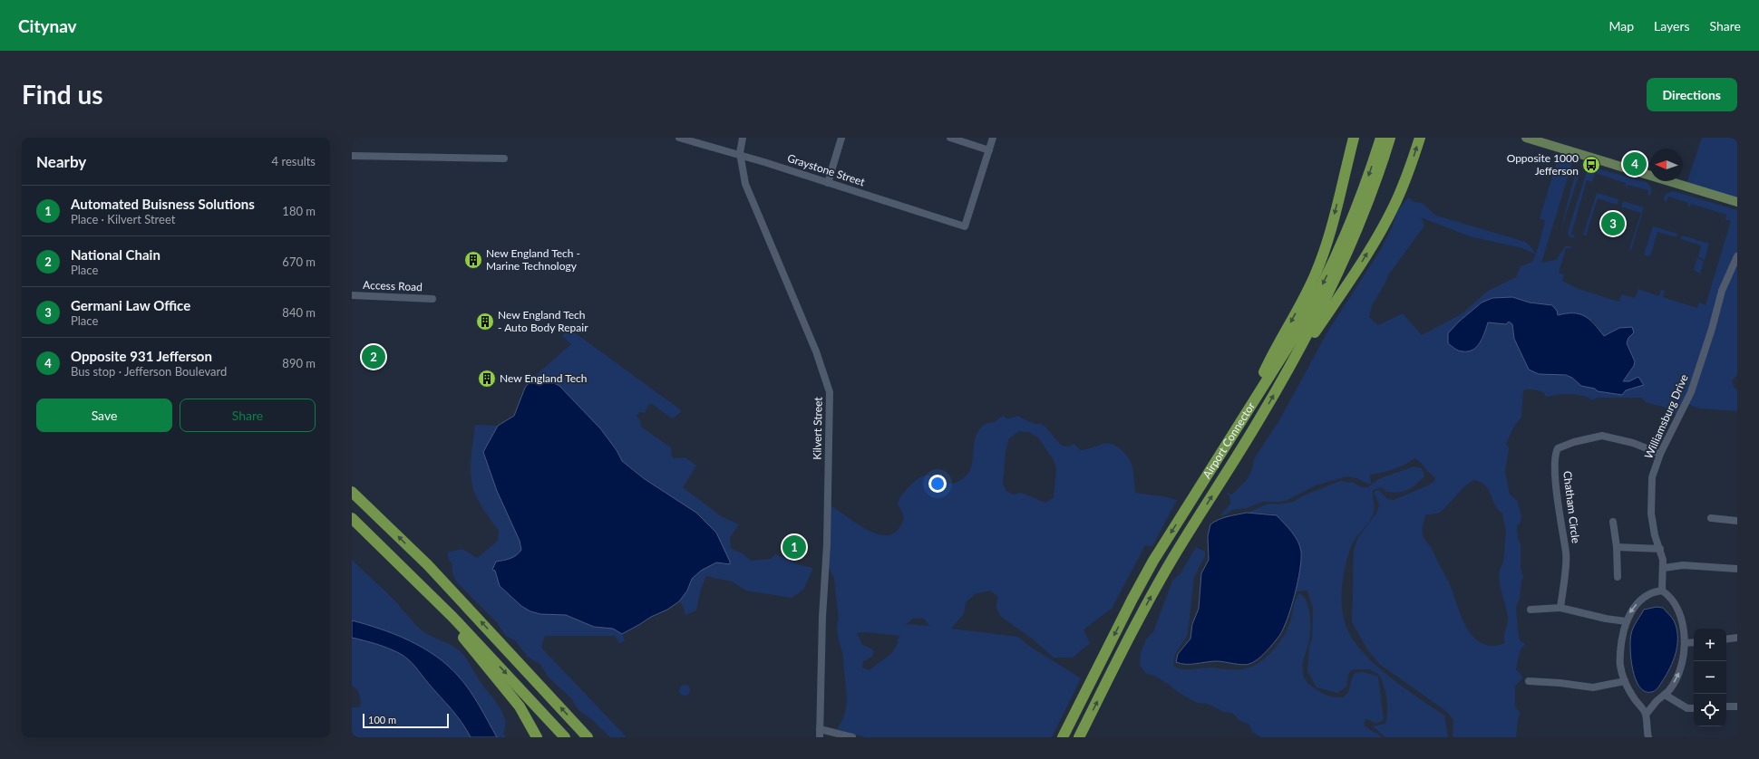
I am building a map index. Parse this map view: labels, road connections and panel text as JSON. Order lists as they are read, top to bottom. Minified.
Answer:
{"streets":{"highway":["Airport Connector"],"street":["Graystone Street","Access Road","Williamsburg Drive","Kilvert Street","Chatham Circle"]},"crossings":[["Graystone Street","Kilvert Street"],["Williamsburg Drive","Chatham Circle"]],"places":{"bus stop":["Opposite 1000 Jefferson"],"building":["New England Tech - Marine Technology","New England Tech - Auto Body Repair","New England Tech"]},"scale_bar":"100 m","north":"left","page":{"header":"Citynav","nav":["Map","Layers","Share"],"buttons":["Directions",["Save","Share"]],"title":"Find us","heading":["Nearby","4 results"],"pins":["4","3","2","1"],"list":[{"mark":"1","name":"Automated Buisness Solutions","note":"Place · Kilvert Street","value":"180 m"},{"mark":"2","name":"National Chain","note":"Place","value":"670 m"},{"mark":"3","name":"Germani Law Office","note":"Place","value":"840 m"},{"mark":"4","name":"Opposite 931 Jefferson","note":"Bus stop · Jefferson Boulevard","value":"890 m"}],"map_buttons":["+","−"],"scale":"100 m"}}
